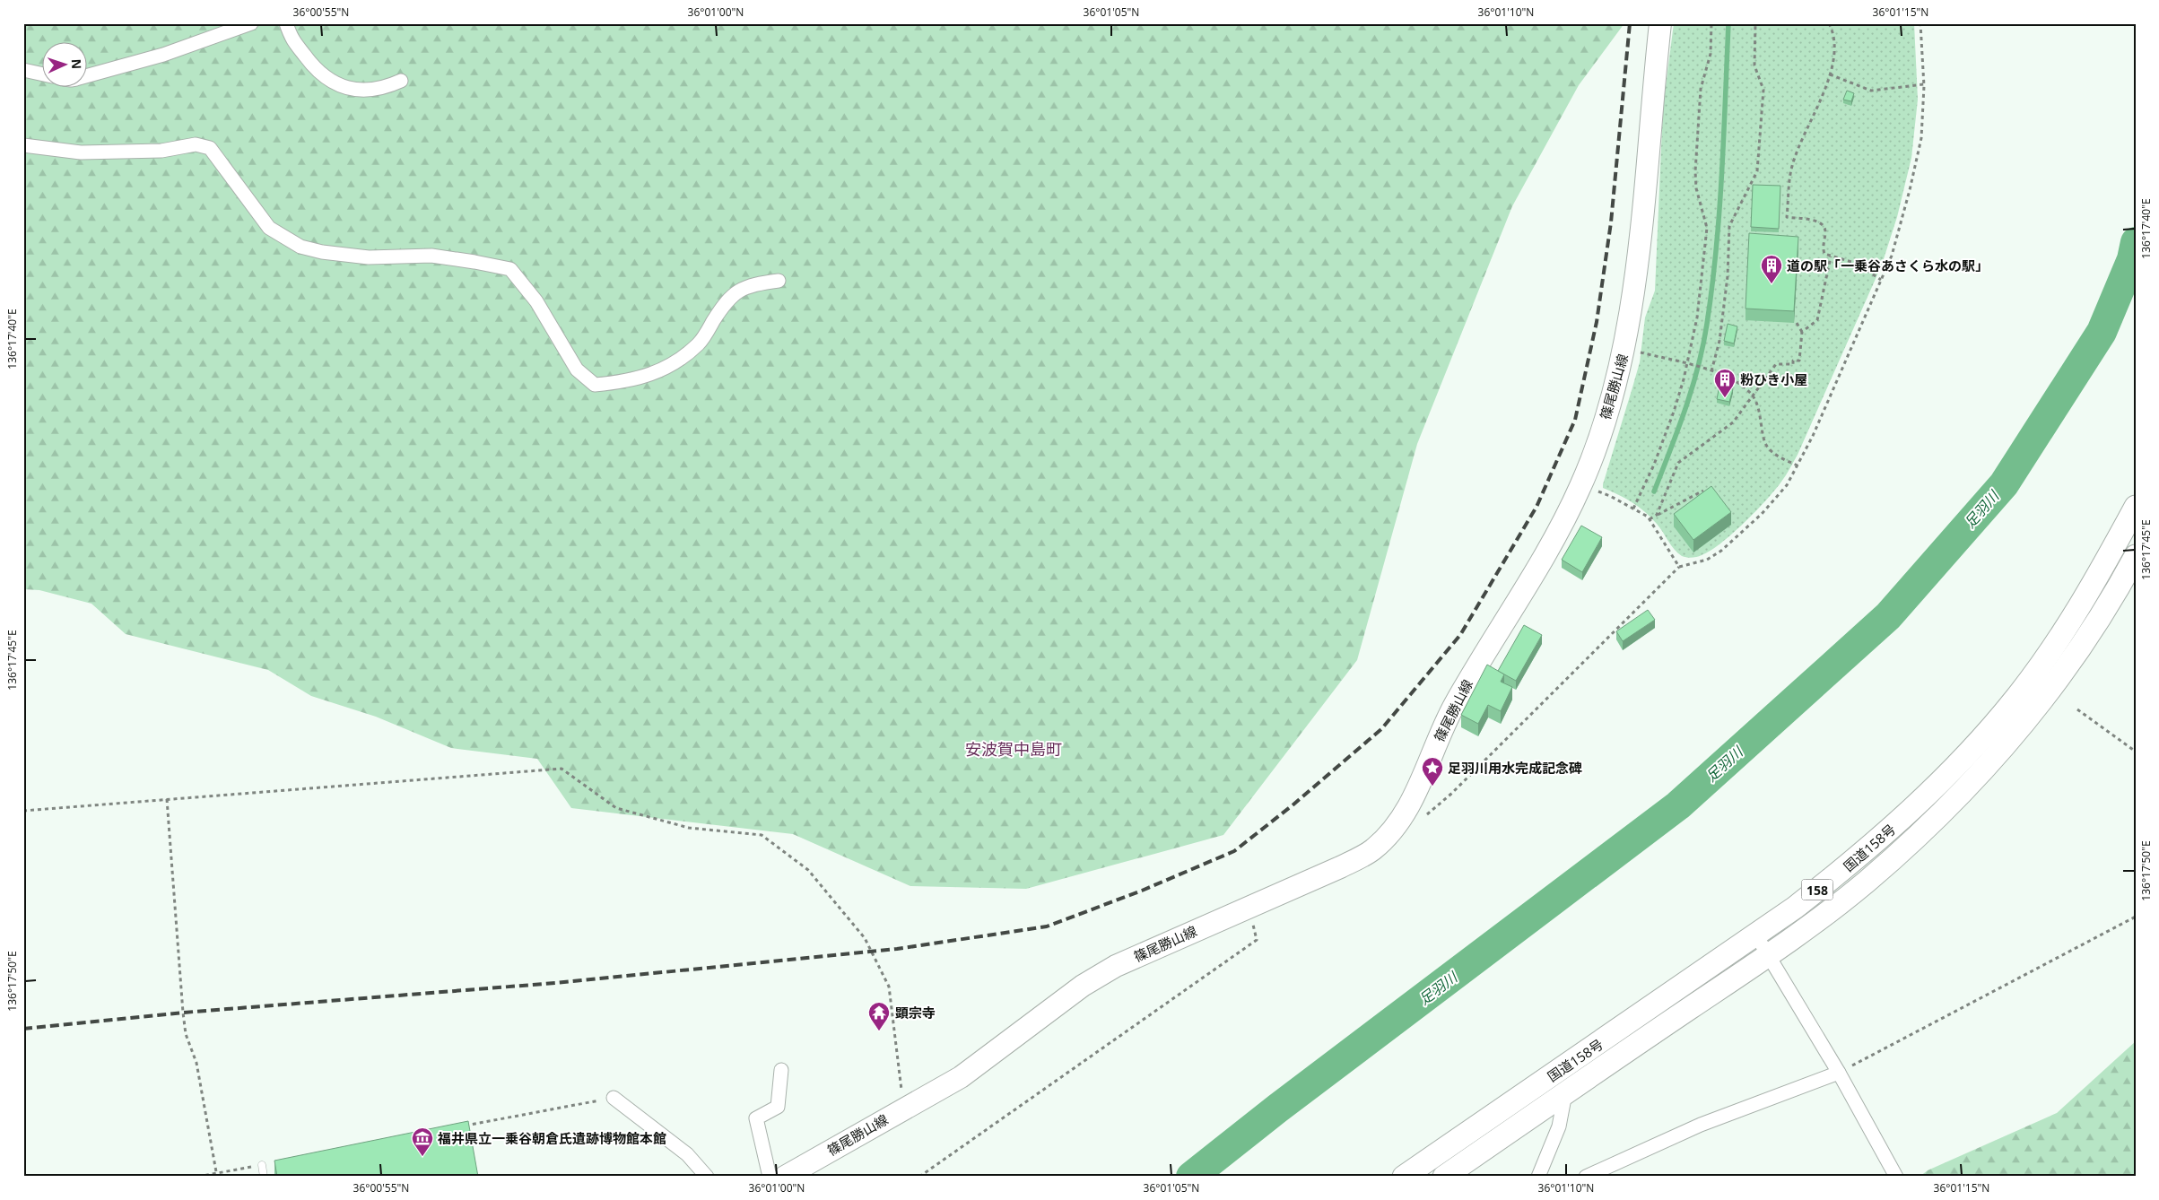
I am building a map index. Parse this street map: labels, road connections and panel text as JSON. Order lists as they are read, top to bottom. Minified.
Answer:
{"streets":{"highway":["国道158号","158"],"main road":["篠尾勝山線"]},"districts":["安波賀中島町"],"water":["足羽川"],"places":{"building":["道の駅「一乗谷あさくら水の駅」","粉ひき小屋"],"place":["足羽川用水完成記念碑"],"temple":["顕宗寺"],"museum":["福井県立一乗谷朝倉氏遺跡博物館本館"]},"north":"right","coordinates":["36°00'55\"N","36°01'00\"N","36°01'05\"N","36°01'10\"N","36°01'15\"N","136°17'40\"E","136°17'45\"E","136°17'50\"E"]}
